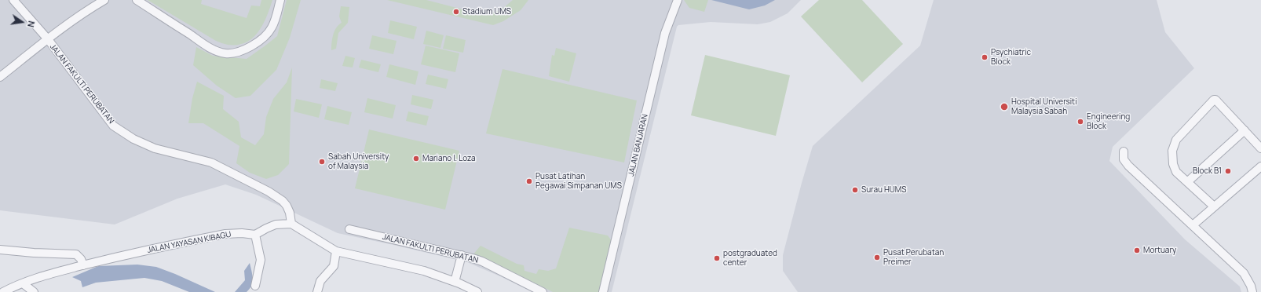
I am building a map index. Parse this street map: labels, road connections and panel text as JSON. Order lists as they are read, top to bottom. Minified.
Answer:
{"streets":{"street":["JALAN FAKULTI PERUBATAN","JALAN BANJARAN","JALAN YAYASAN KIBAGU"]},"places":["Stadium UMS","Psychiatric Block","Hospital Universiti Malaysia Sabah","Engineering Block","Mariano I. Loza","Sabah University of Malaysia","Block B1","Pusat Latihan Pegawai Simpanan UMS","Surau HUMS","Mortuary","Pusat Perubatan Preimer","postgraduated center"],"north":"right"}
